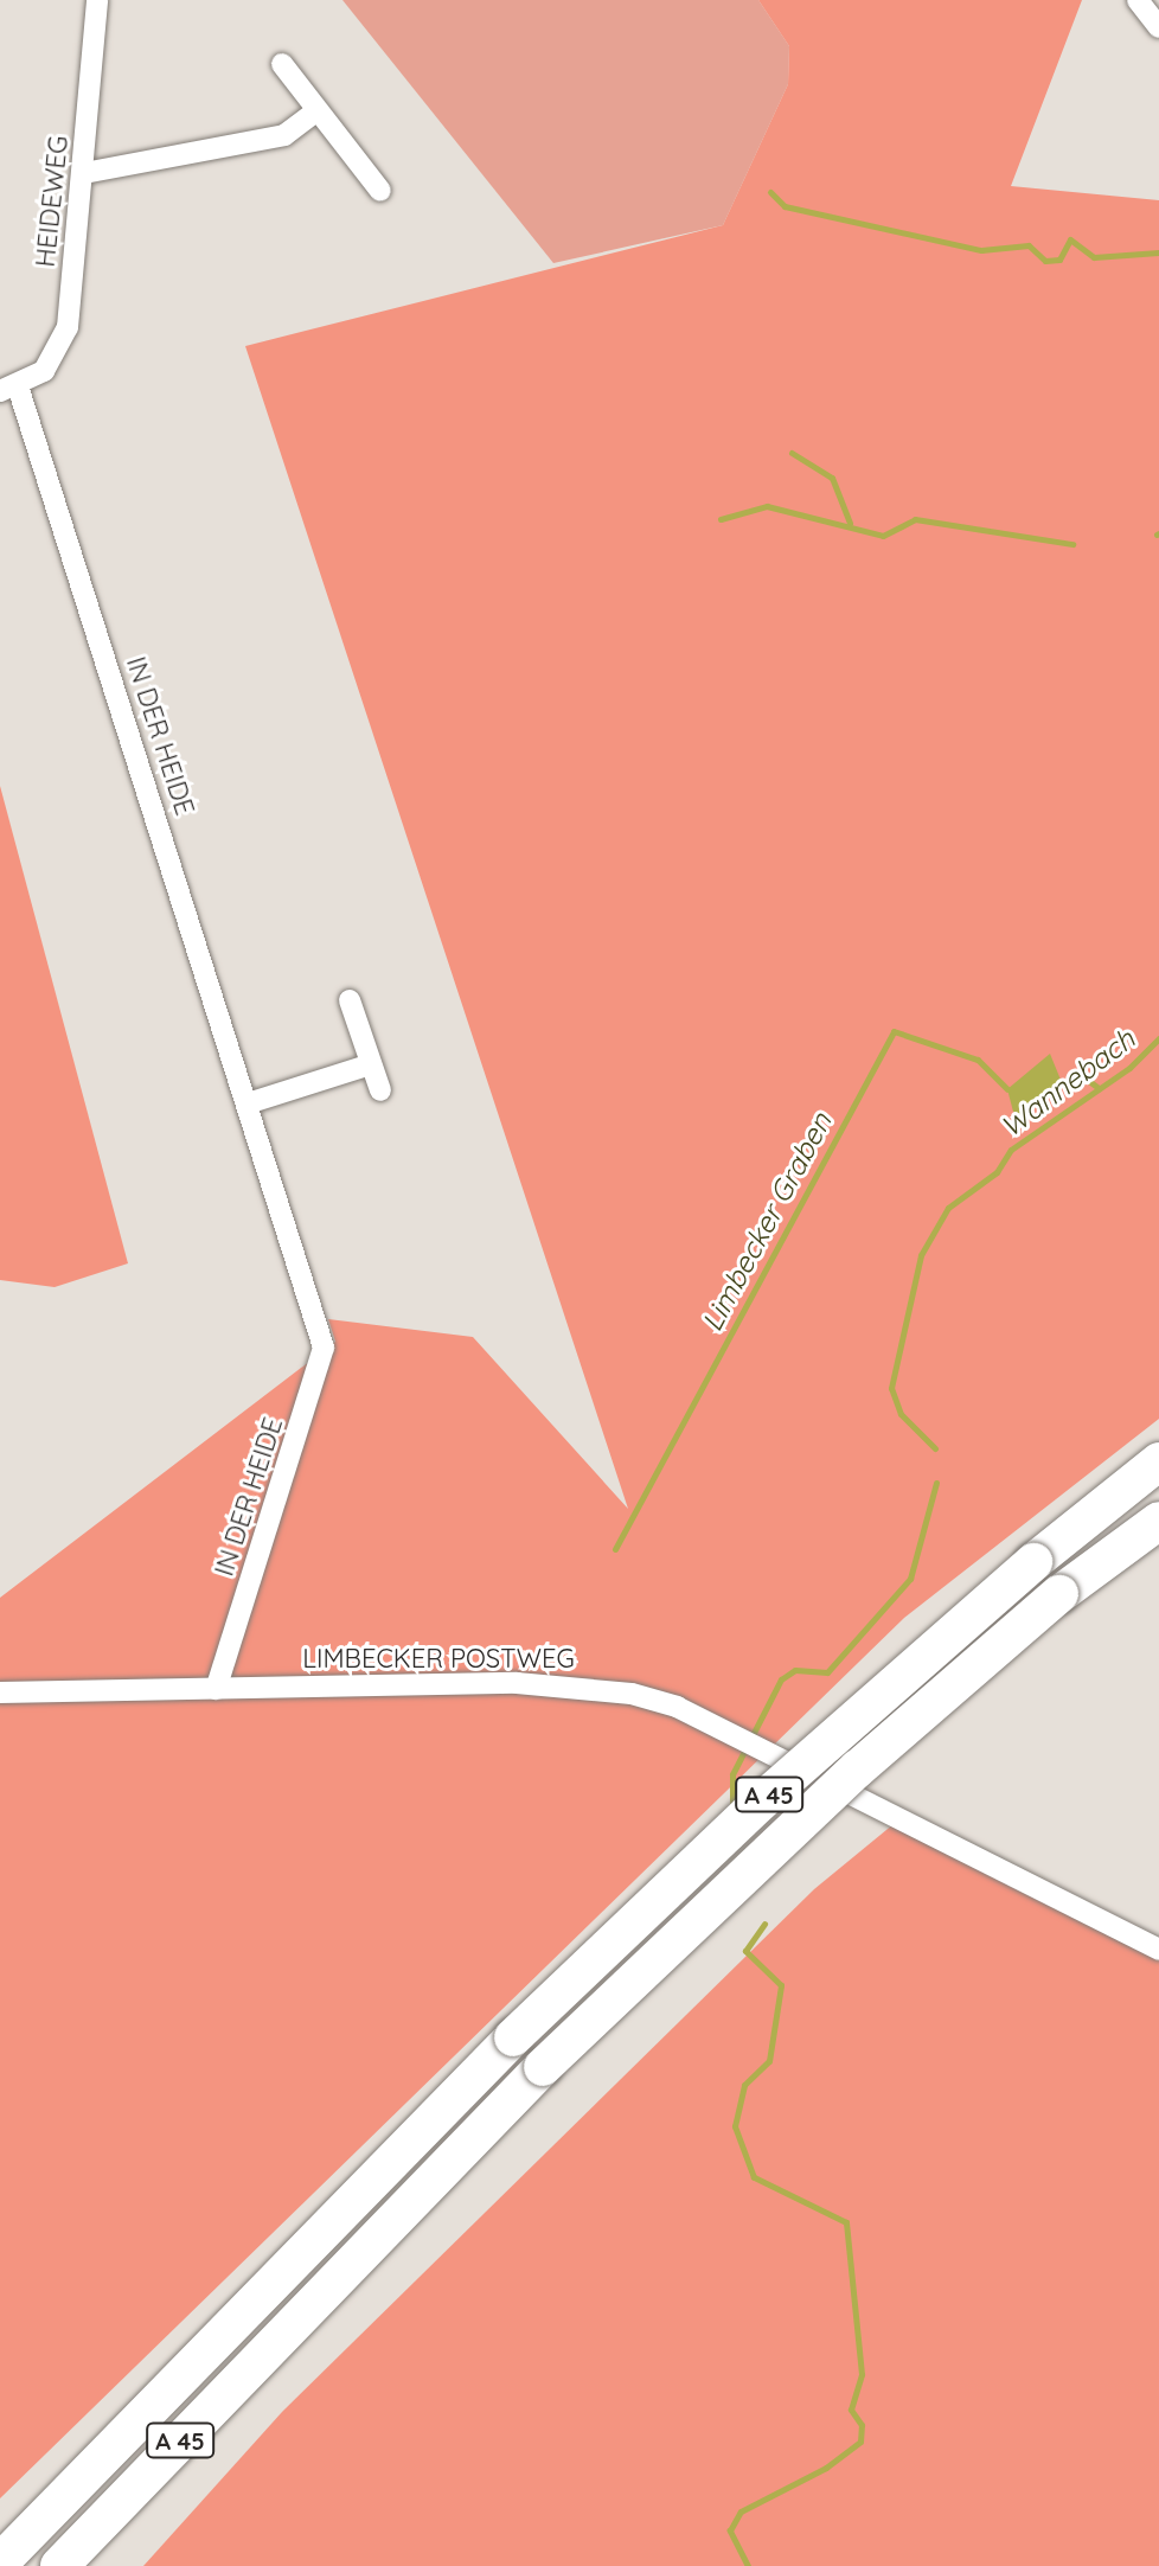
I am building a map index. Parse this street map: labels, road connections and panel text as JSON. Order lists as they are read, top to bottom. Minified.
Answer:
{"streets":{"highway":["A 45"],"street":["HEIDEWEG","IN DER HEIDE","LIMBECKER POSTWEG"]},"crossings":[["HEIDEWEG","IN DER HEIDE"],["IN DER HEIDE","LIMBECKER POSTWEG"]],"water":["Wannebach","Limbecker Graben"]}
